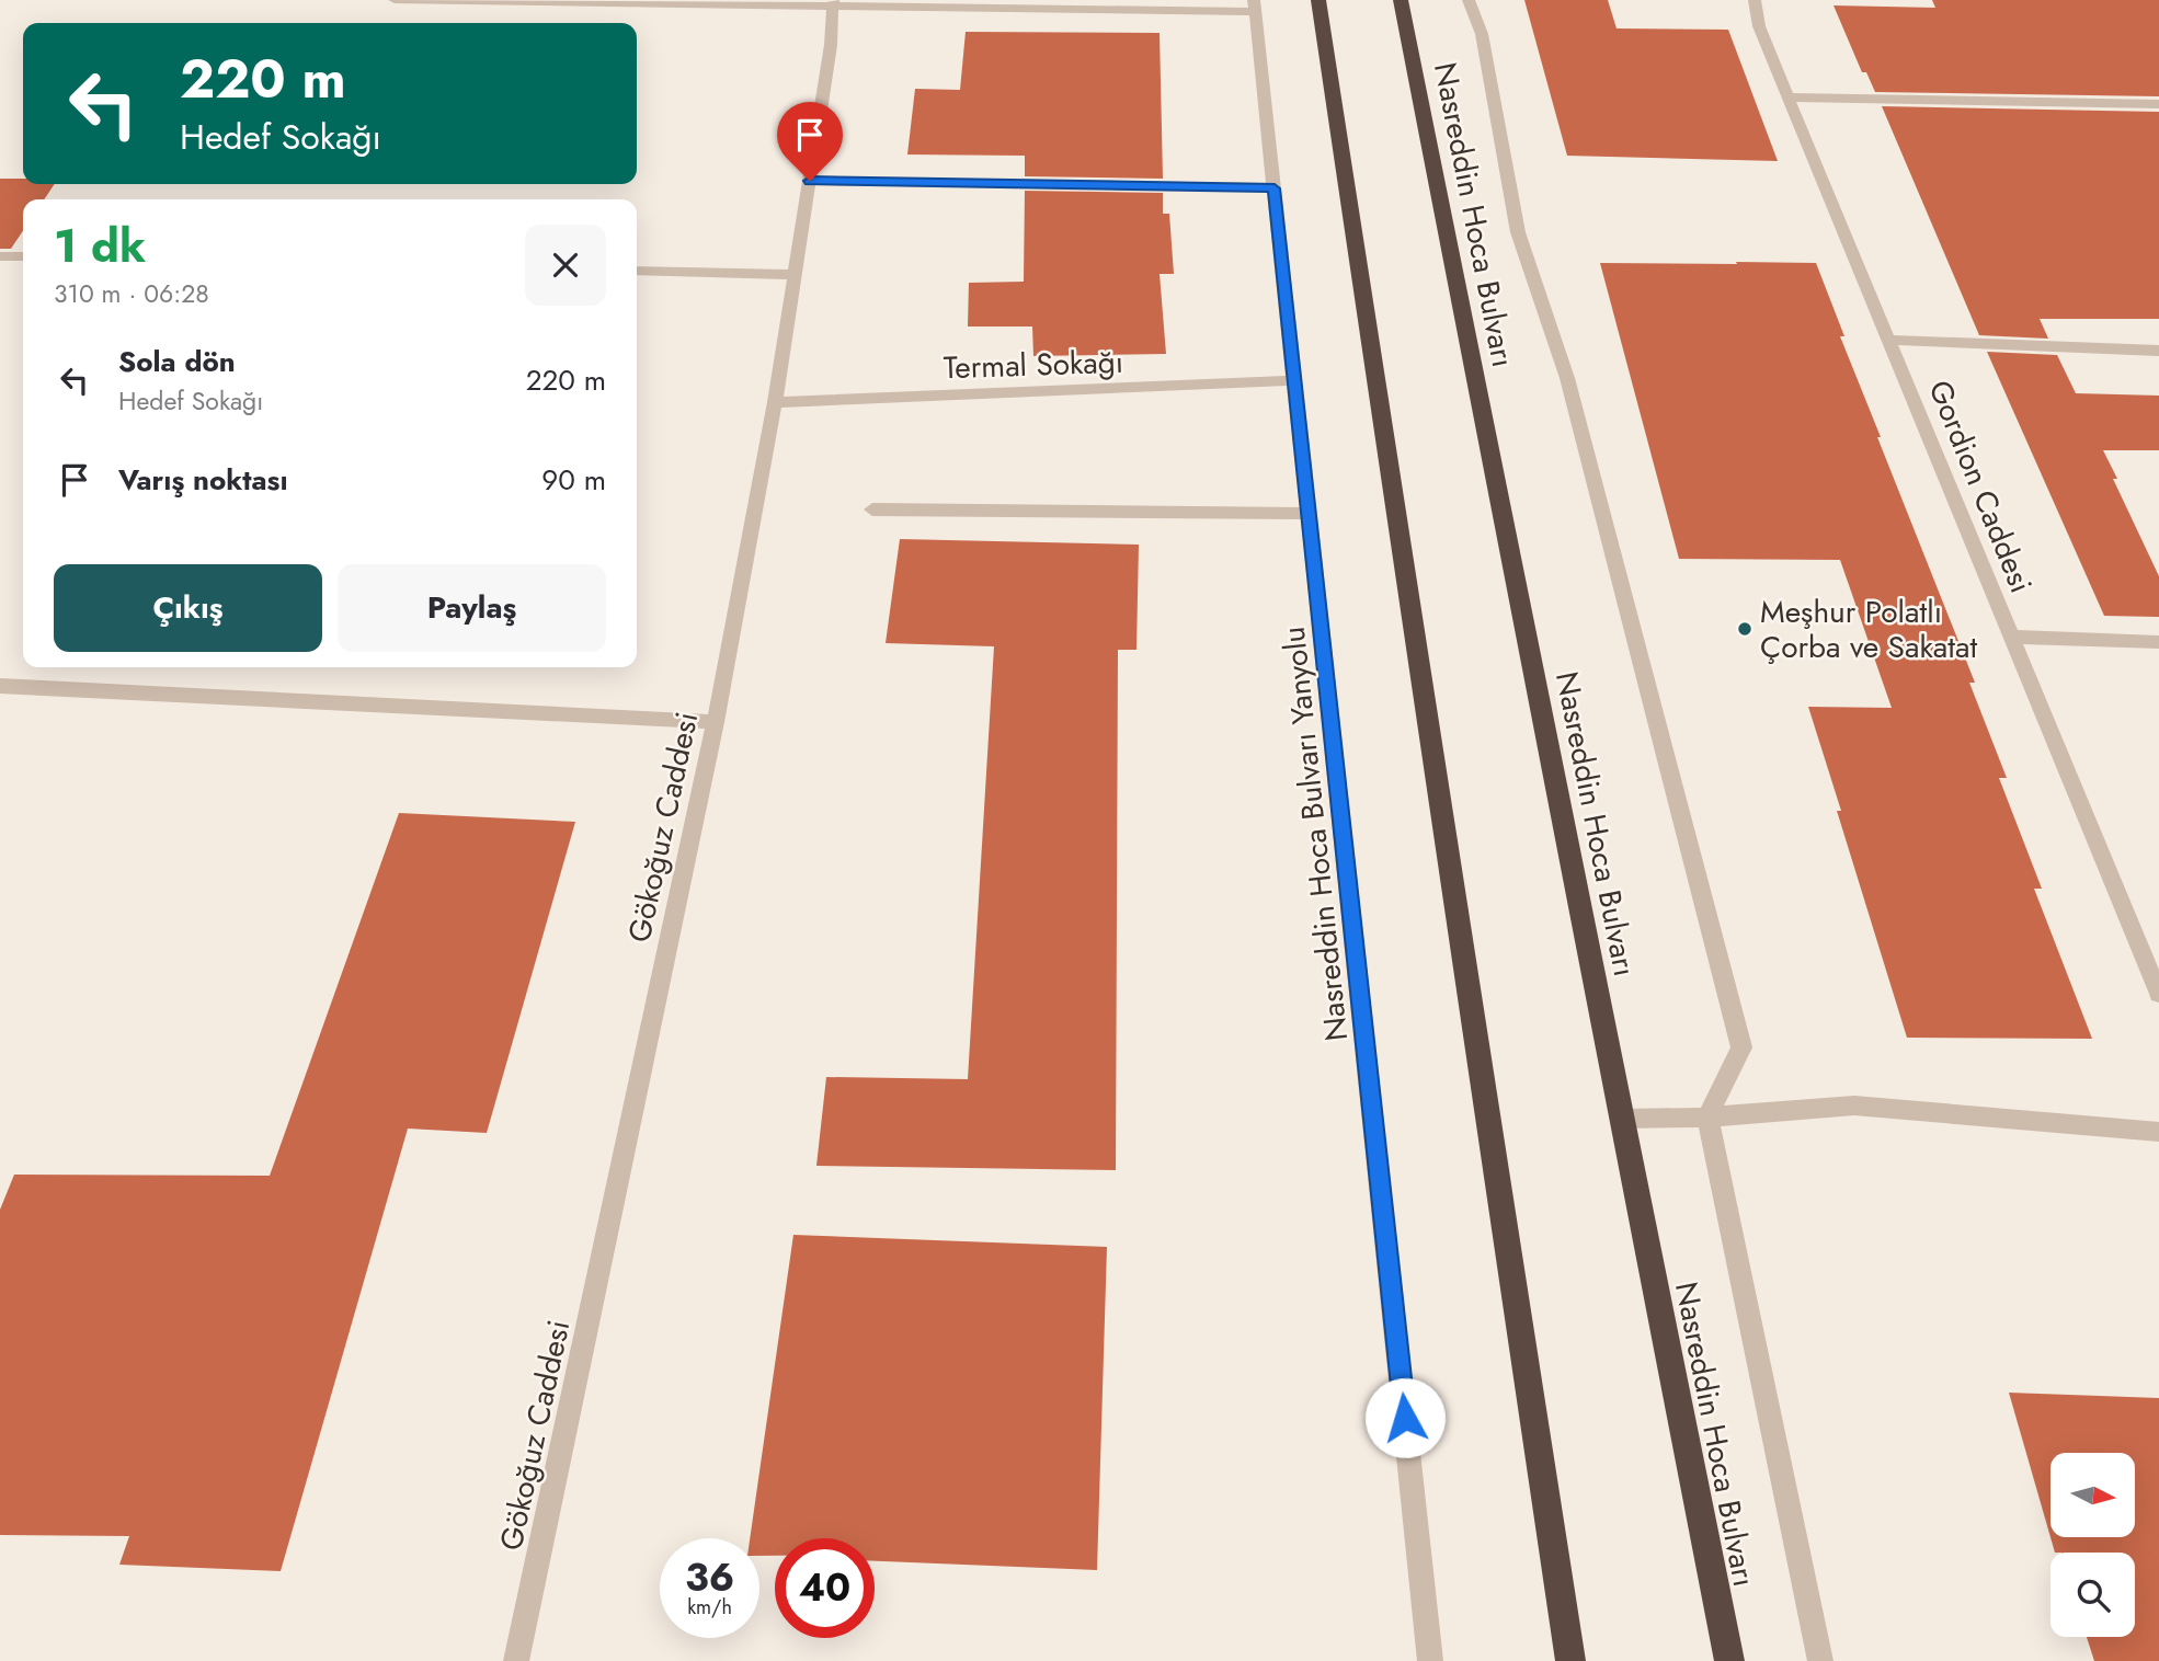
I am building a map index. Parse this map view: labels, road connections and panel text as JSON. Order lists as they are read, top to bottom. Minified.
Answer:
{"streets":{"highway":["Nasreddin Hoca Bulvarı"],"street":["Termal Sokağı","Gordion Caddesi","Gökoğuz Caddesi","Nasreddin Hoca Bulvarı Yanyolu"]},"crossings":[["Termal Sokağı","Gökoğuz Caddesi"],["Termal Sokağı","Nasreddin Hoca Bulvarı Yanyolu"]],"places":["Meşhur Polatlı Çorba ve Sakatat"],"north":"right","page":{"turn":["220 m","Hedef Sokağı"],"heading":["1 dk","310 m · 06:28"],"list":[{"name":"Sola dön","note":"Hedef Sokağı","value":"220 m"},{"name":"Varış noktası","value":"90 m"}],"buttons":["Çıkış","Paylaş"],"speed":"36 km/h","limit":"40"}}
